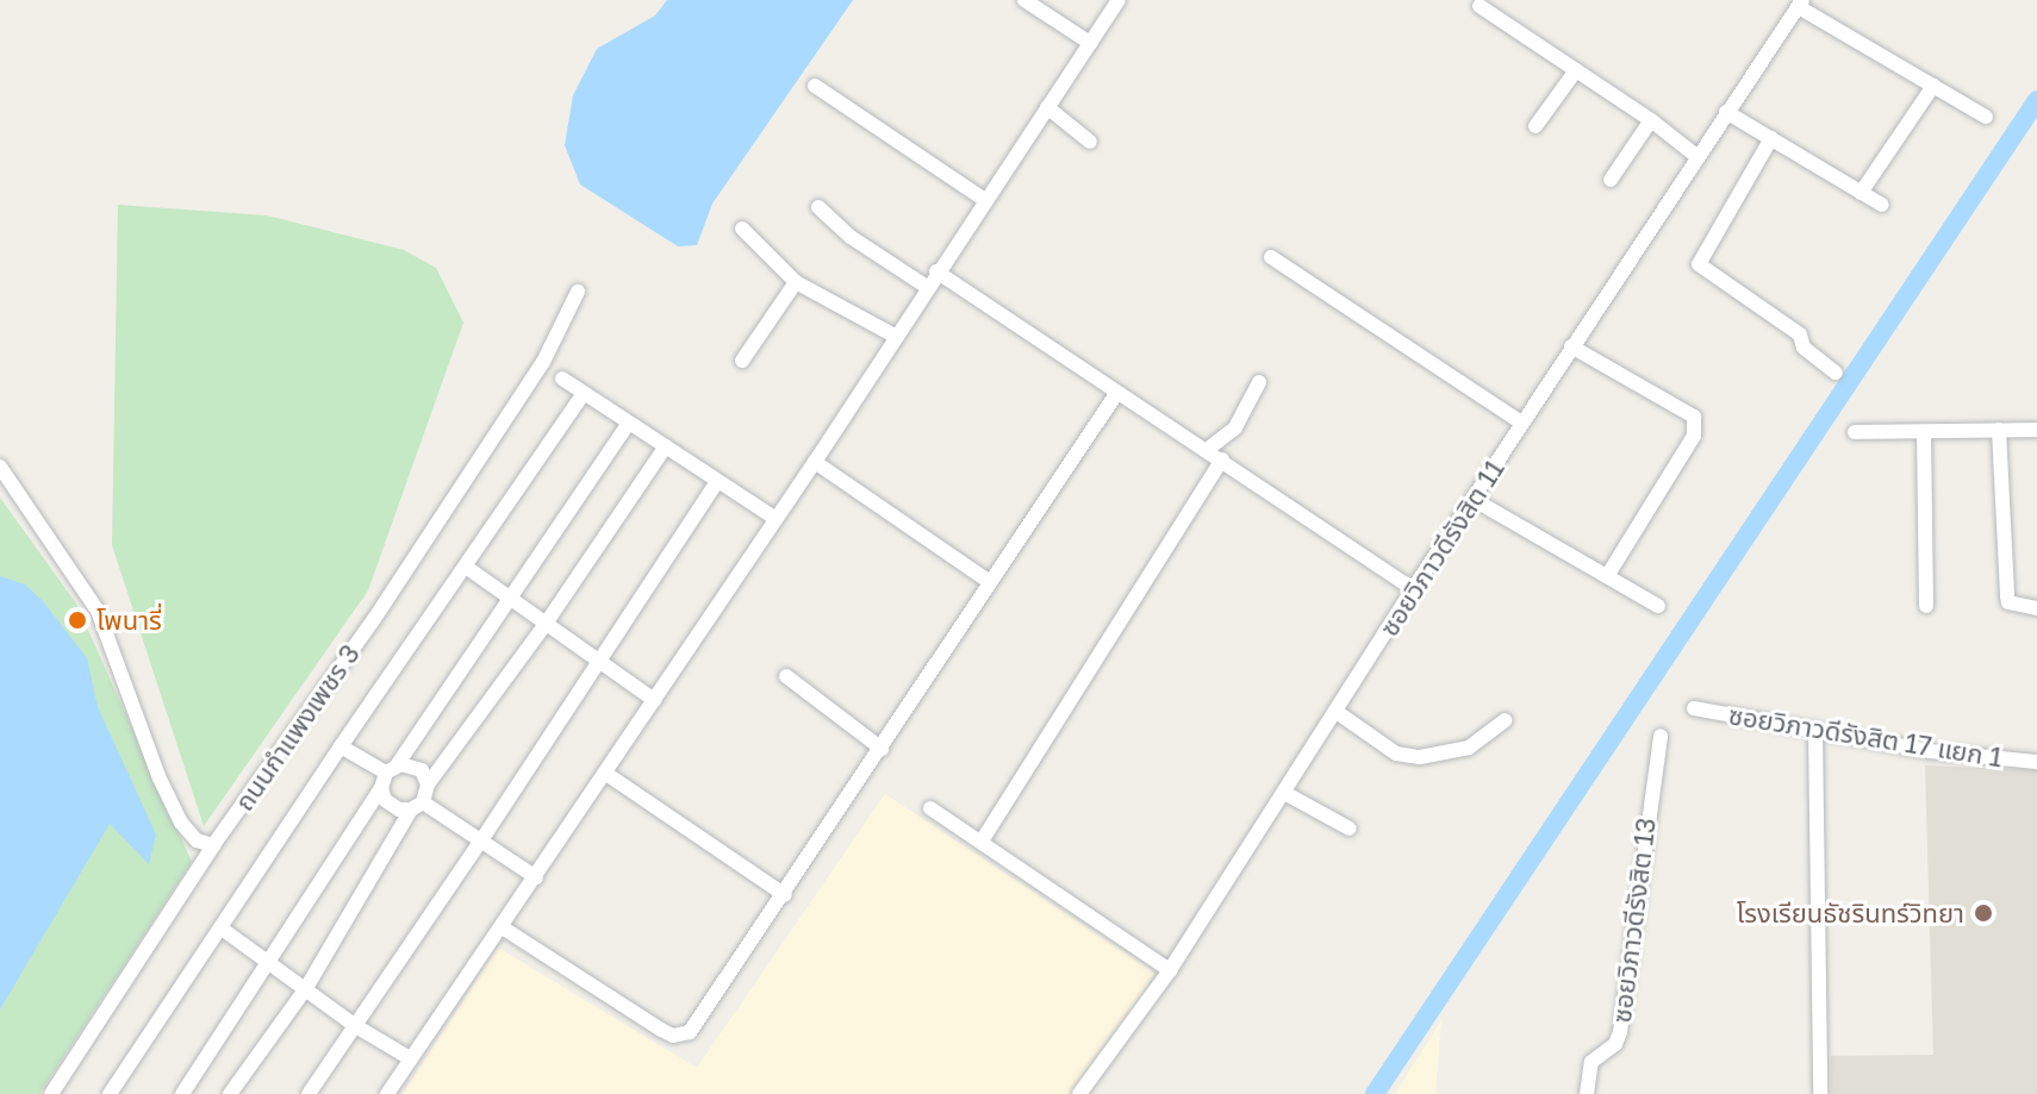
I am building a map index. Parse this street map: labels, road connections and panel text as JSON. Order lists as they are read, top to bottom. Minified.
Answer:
{"streets":{"street":["ซอยวิภาวดีรังสิต 11","ถนนกำแพงเพชร 3","ซอยวิภาวดีรังสิต 17 แยก 1","ซอยวิภาวดีรังสิต 13"]},"places":["โพนารี่","โรงเรียนธัชรินทร์วิทยา"]}
